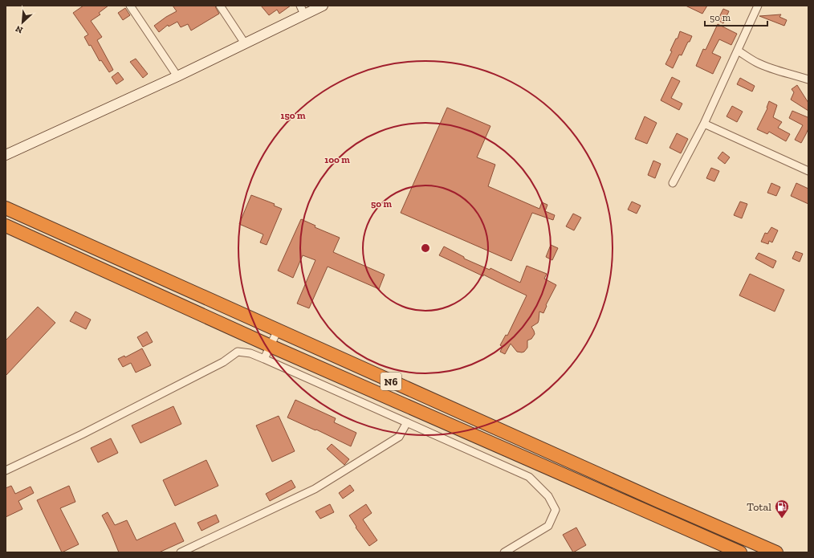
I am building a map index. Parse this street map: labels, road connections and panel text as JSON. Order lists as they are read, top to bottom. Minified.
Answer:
{"streets":{"highway":["N6"]},"places":{"fuel station":["Total"]},"scale_bar":"50 m","north":"bottom left","rings":["150 m","100 m","50 m"]}
